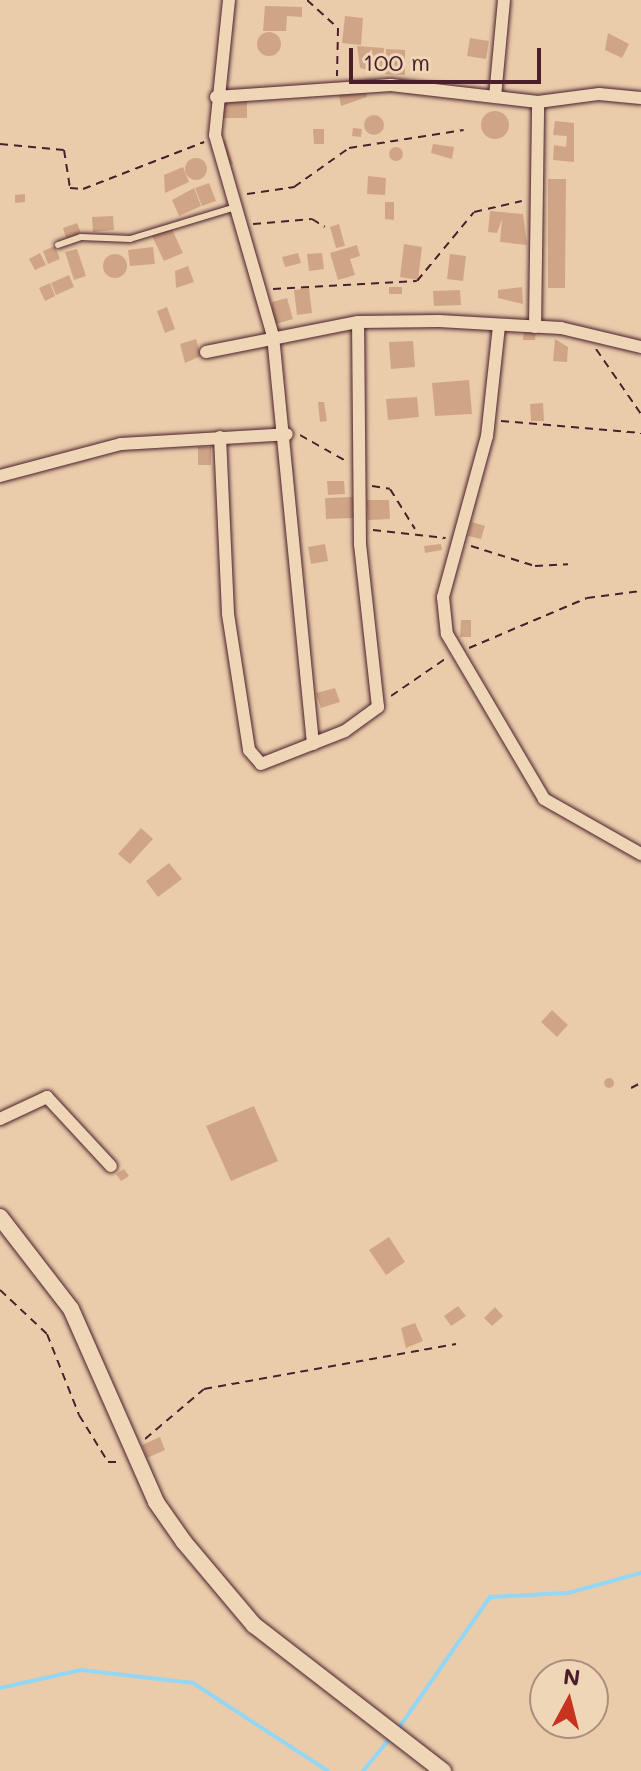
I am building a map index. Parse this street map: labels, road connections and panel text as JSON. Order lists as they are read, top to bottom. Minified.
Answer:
{"scale_bar":"100 m","north":"top"}
